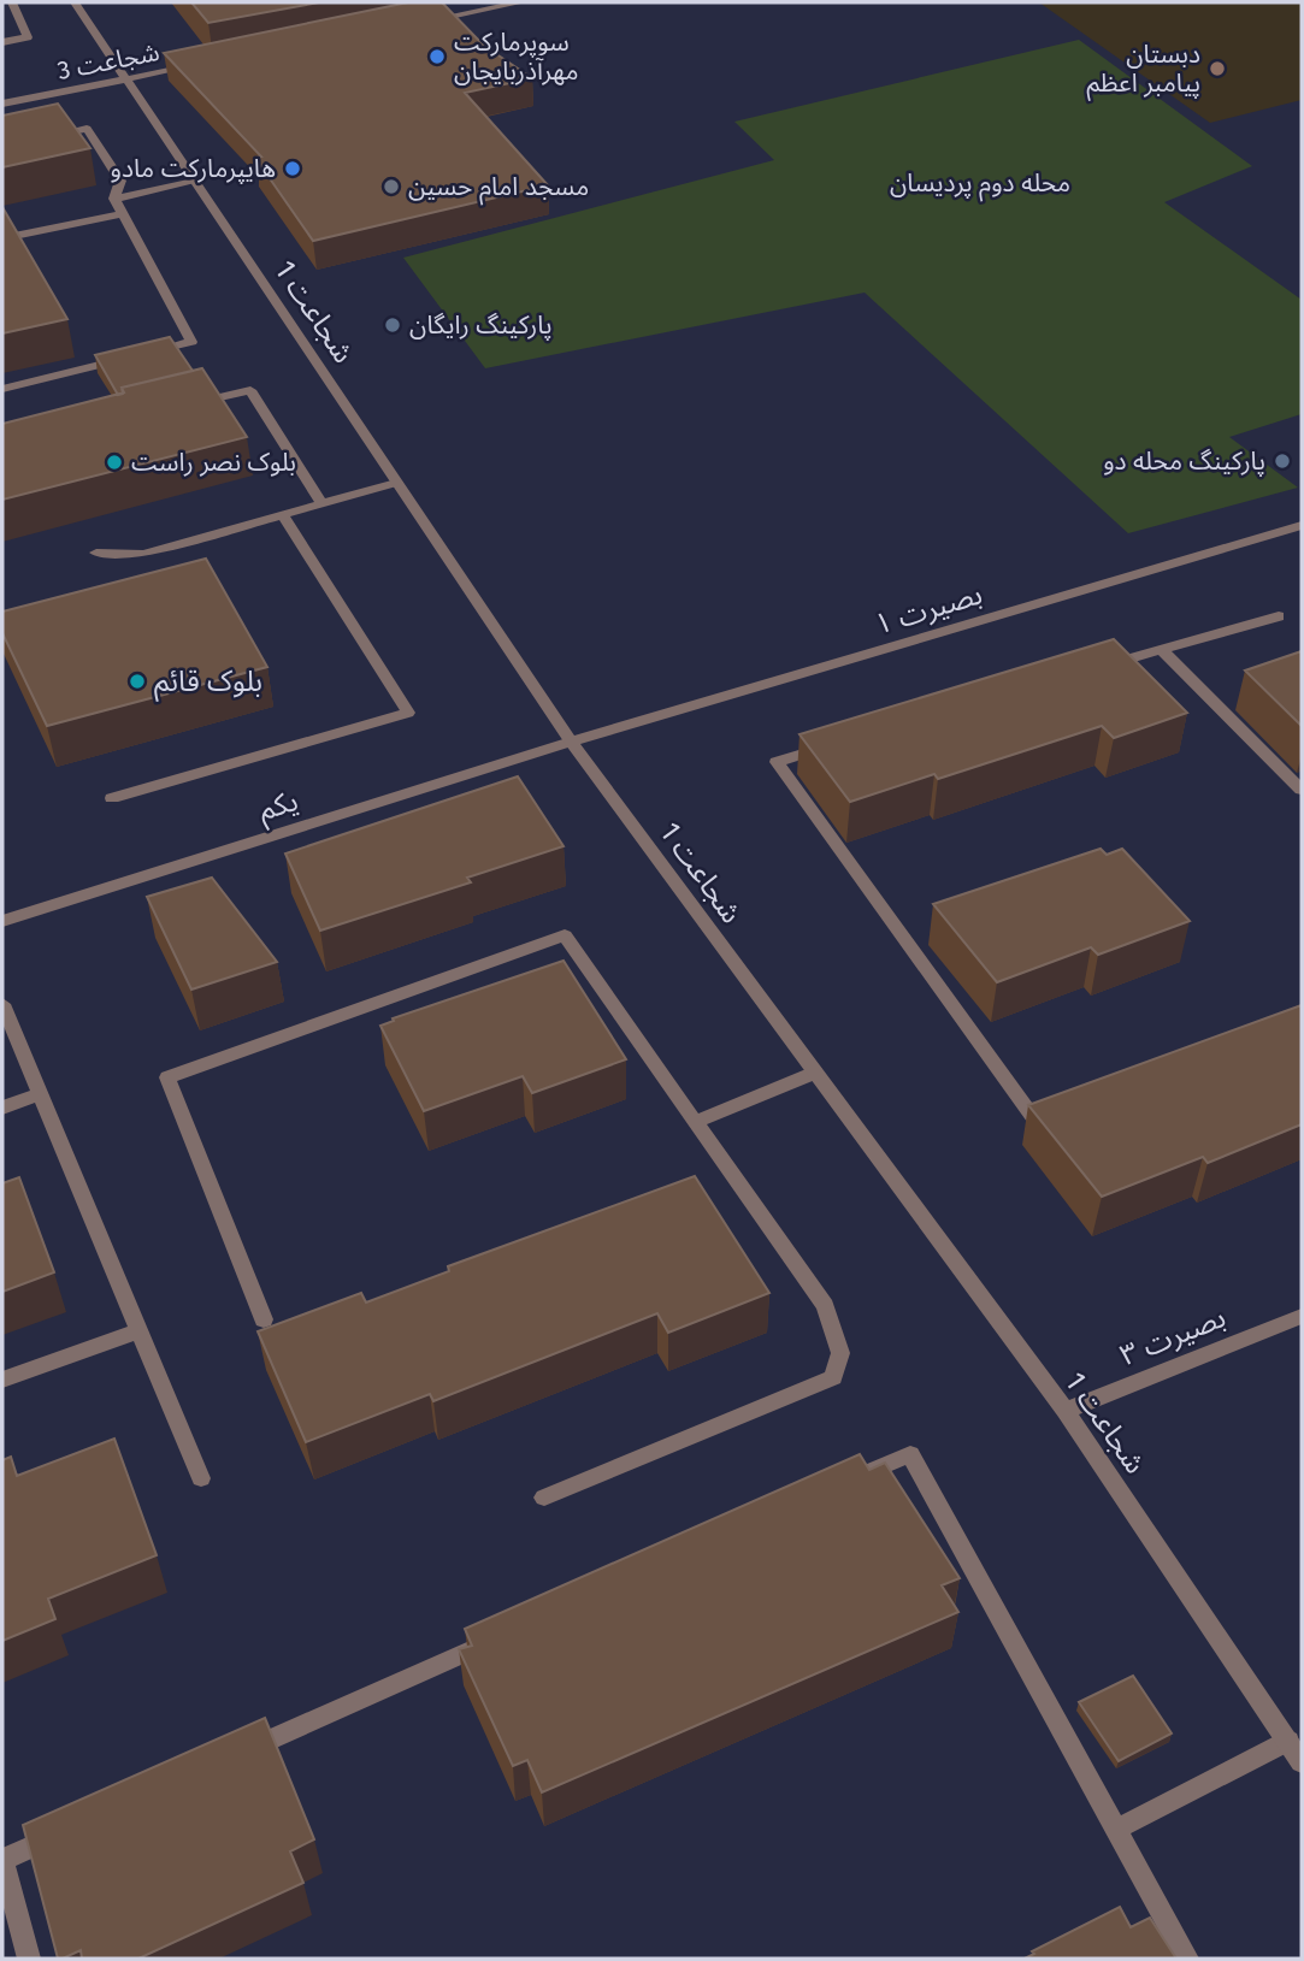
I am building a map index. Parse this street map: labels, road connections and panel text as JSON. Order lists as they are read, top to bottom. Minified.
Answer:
{"streets":{"street":["شجاعت 3","شجاعت 1","بصیرت ۱","یکم","بصیرت ۳"]},"crossings":[["شجاعت 3","شجاعت 1"],["شجاعت 1","بصیرت ۱"],["شجاعت 1","یکم"],["شجاعت 1","بصیرت ۳"],["بصیرت ۱","یکم"]],"districts":["محله دوم پردیسان"],"places":["سوپرمارکت مهرآذربایجان","دبستان پیامبر ا‌عظم","هایپرمارکت مادو","مسجد امام حسین","پارکینگ رایگان","پارکینگ محله دو","بلوک نصر راست","بلوک قائم"]}
